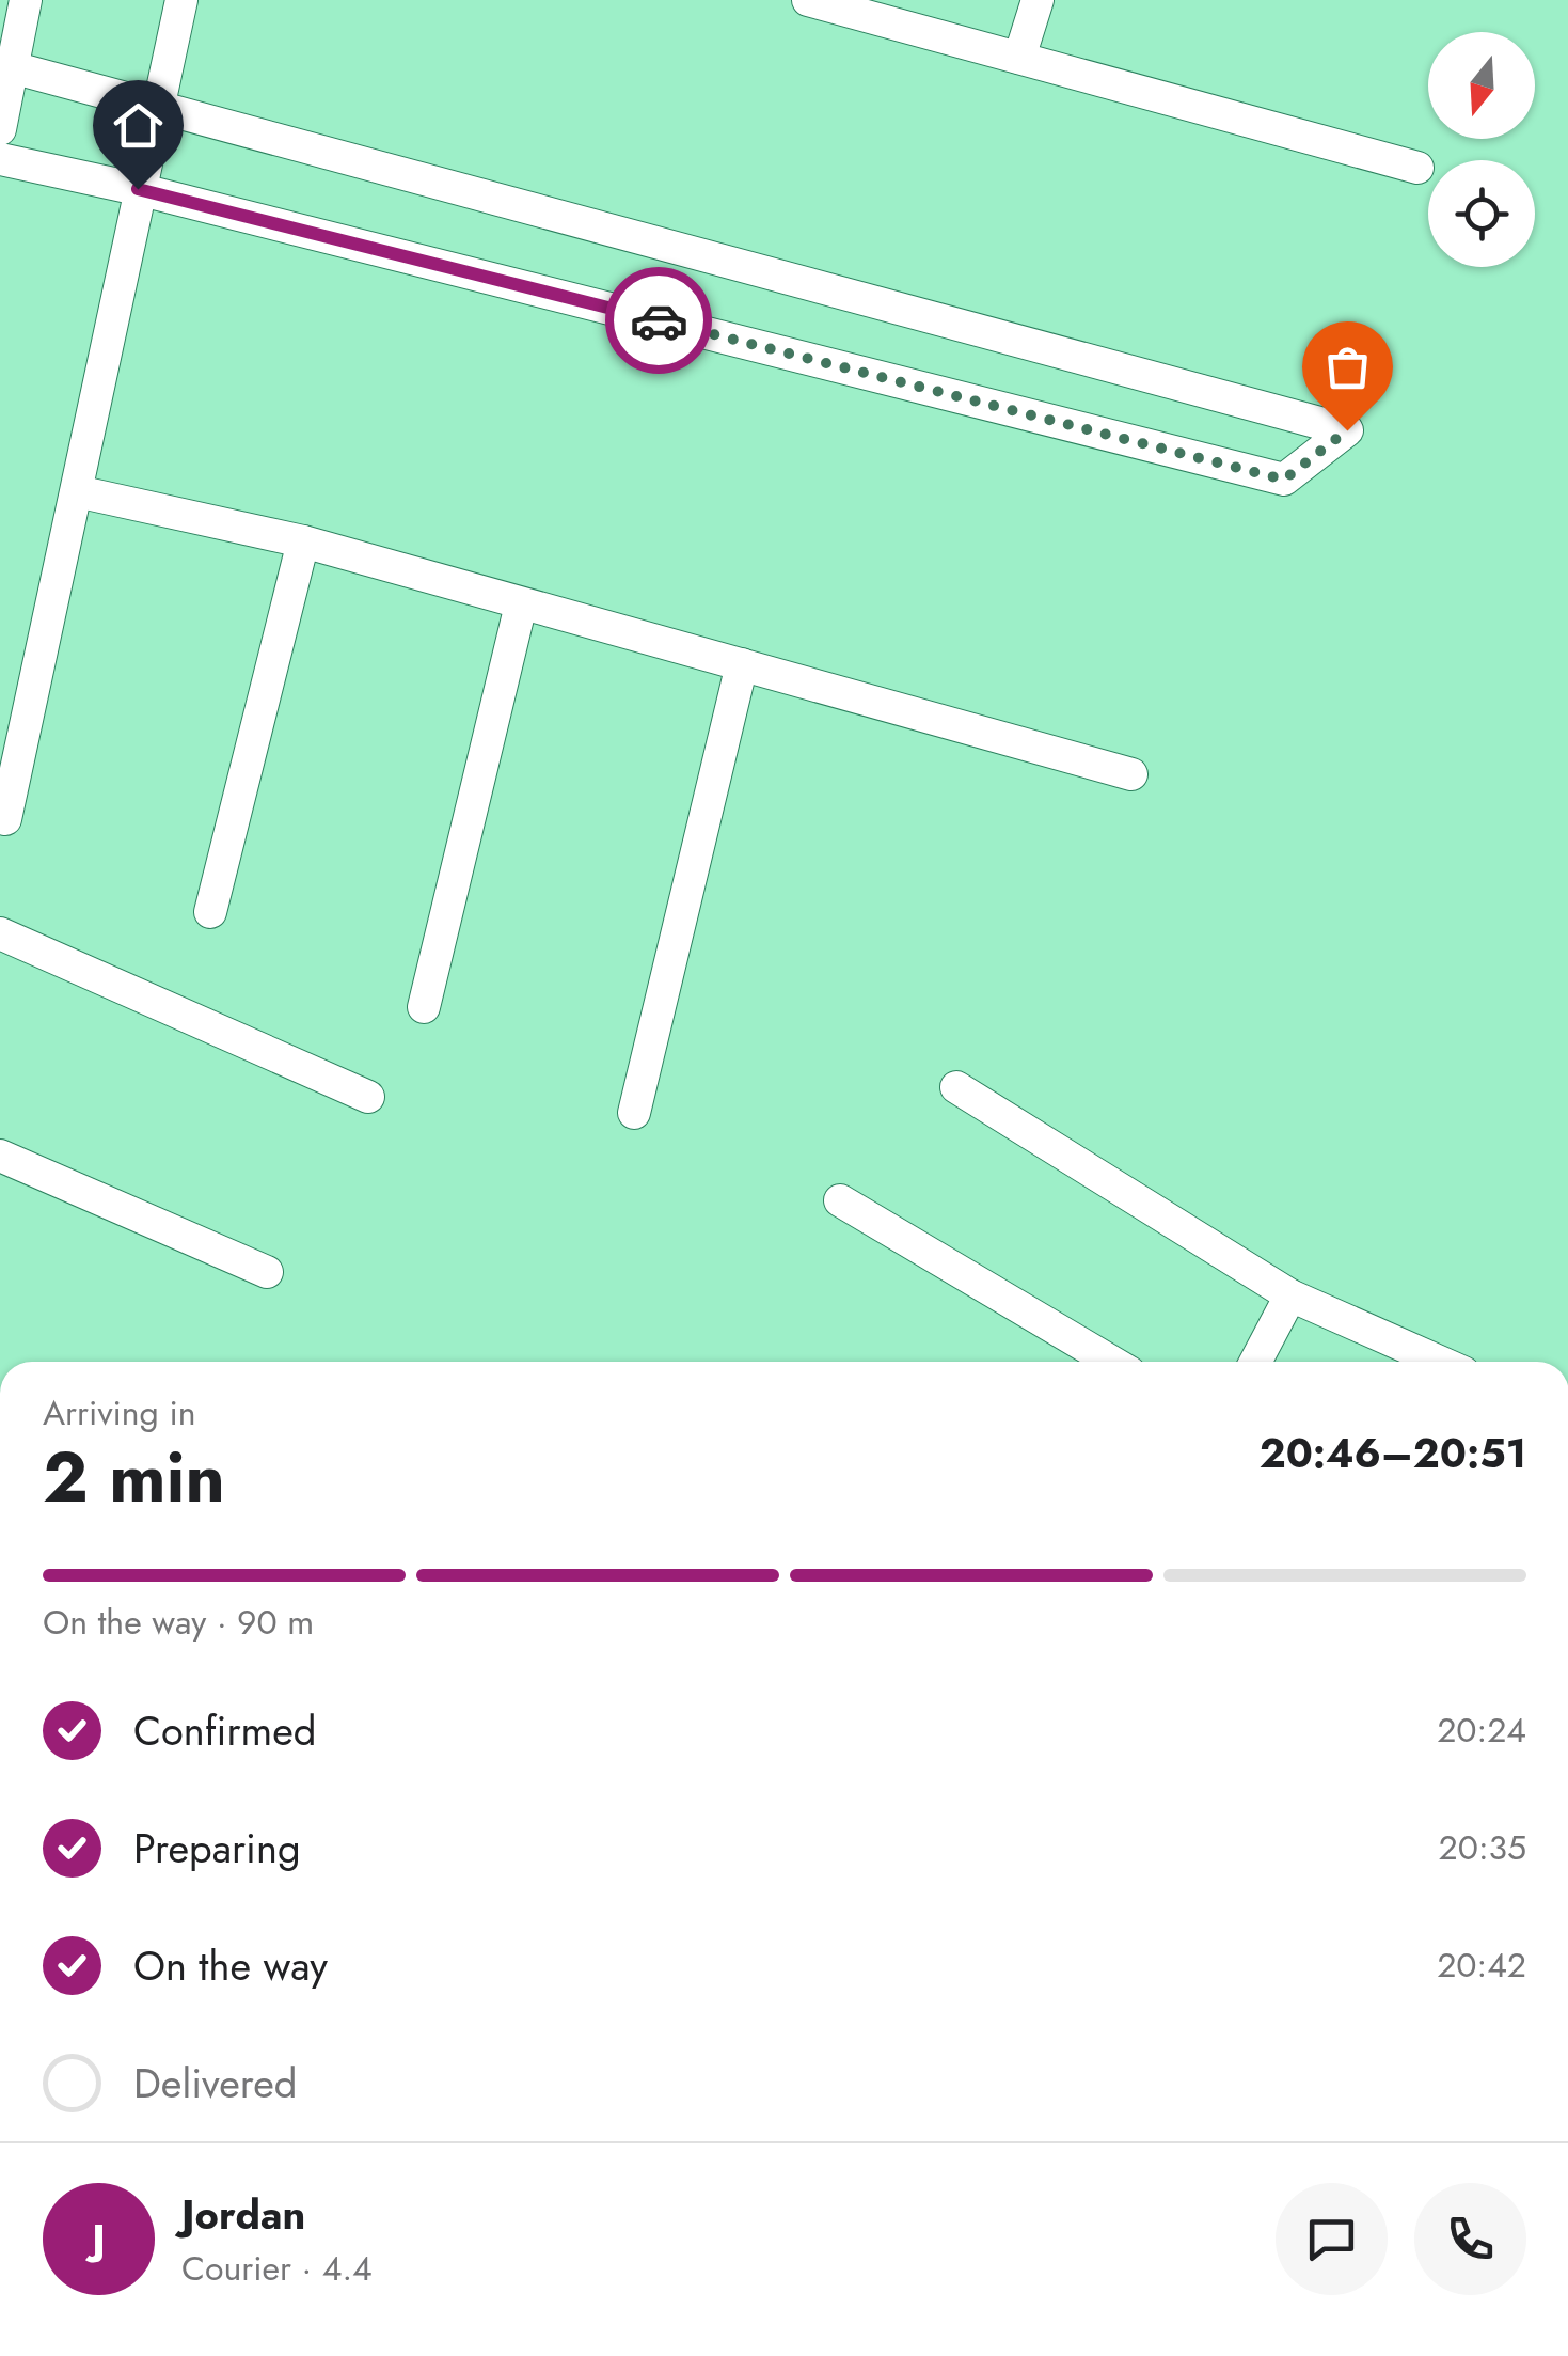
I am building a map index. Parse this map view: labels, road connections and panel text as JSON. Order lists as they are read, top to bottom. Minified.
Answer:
{"north":"bottom","page":{"heading":["2 min","Arriving in","20:46–20:51"],"panel":["Jordan","Courier · 4.4"],"bar":"On the way · 90 m","list":[["Confirmed","20:24"],["Preparing","20:35"],["On the way","20:42"],"Delivered"],"round":"J"}}
